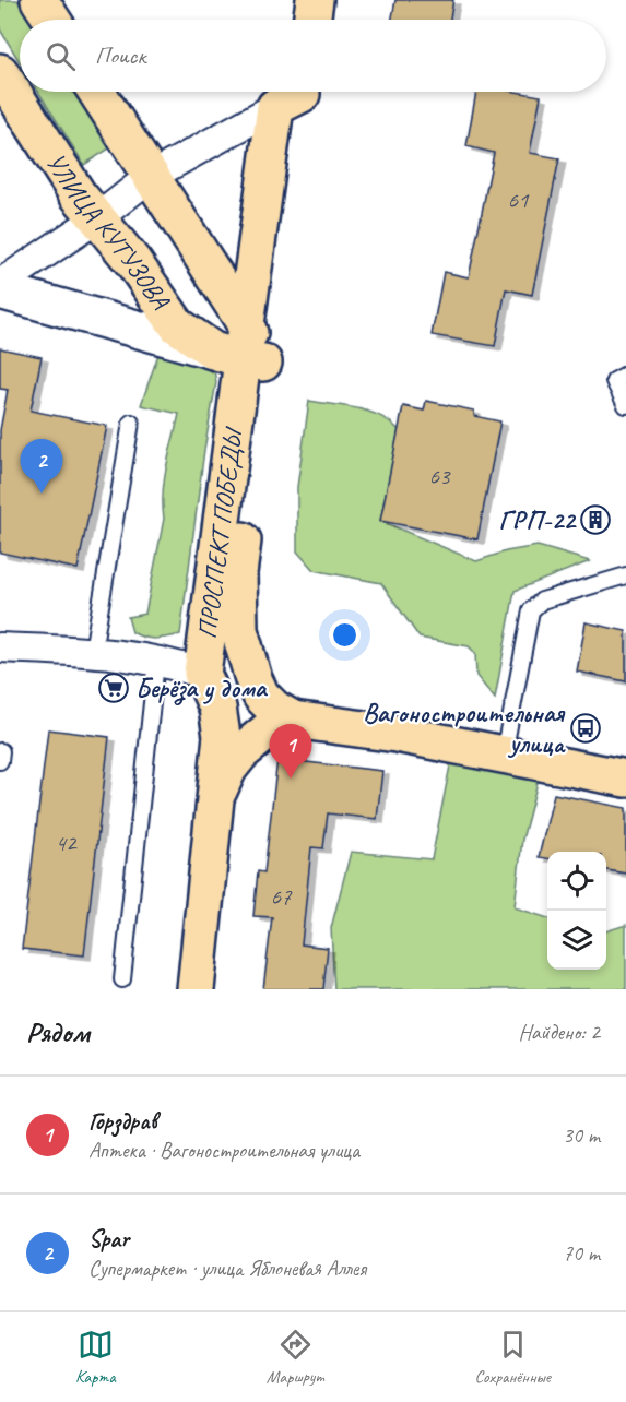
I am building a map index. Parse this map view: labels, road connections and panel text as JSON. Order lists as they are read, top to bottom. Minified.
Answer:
{"streets":{"main road":["УЛИЦА КУТУЗОВА","ПРОСПЕКТ ПОБЕДЫ"]},"crossings":[["УЛИЦА КУТУЗОВА","ПРОСПЕКТ ПОБЕДЫ"]],"places":{"building":["ГРП-22"],"supermarket":["Берёза у дома"],"bus stop":["Вагоностроительная улица"]},"house_numbers":["61","63","42","67"],"page":{"search":"Поиск","pins":["2","1"],"heading":["Рядом","Найдено: 2"],"list":[{"mark":"1","name":"Горздрав","note":"Аптека · Вагоностроительная улица","value":"30 m"},{"mark":"2","name":"Spar","note":"Супермаркет · улица Яблоневая Аллея","value":"70 m"}],"nav":["Карта","Маршрут","Сохранённые"]}}
